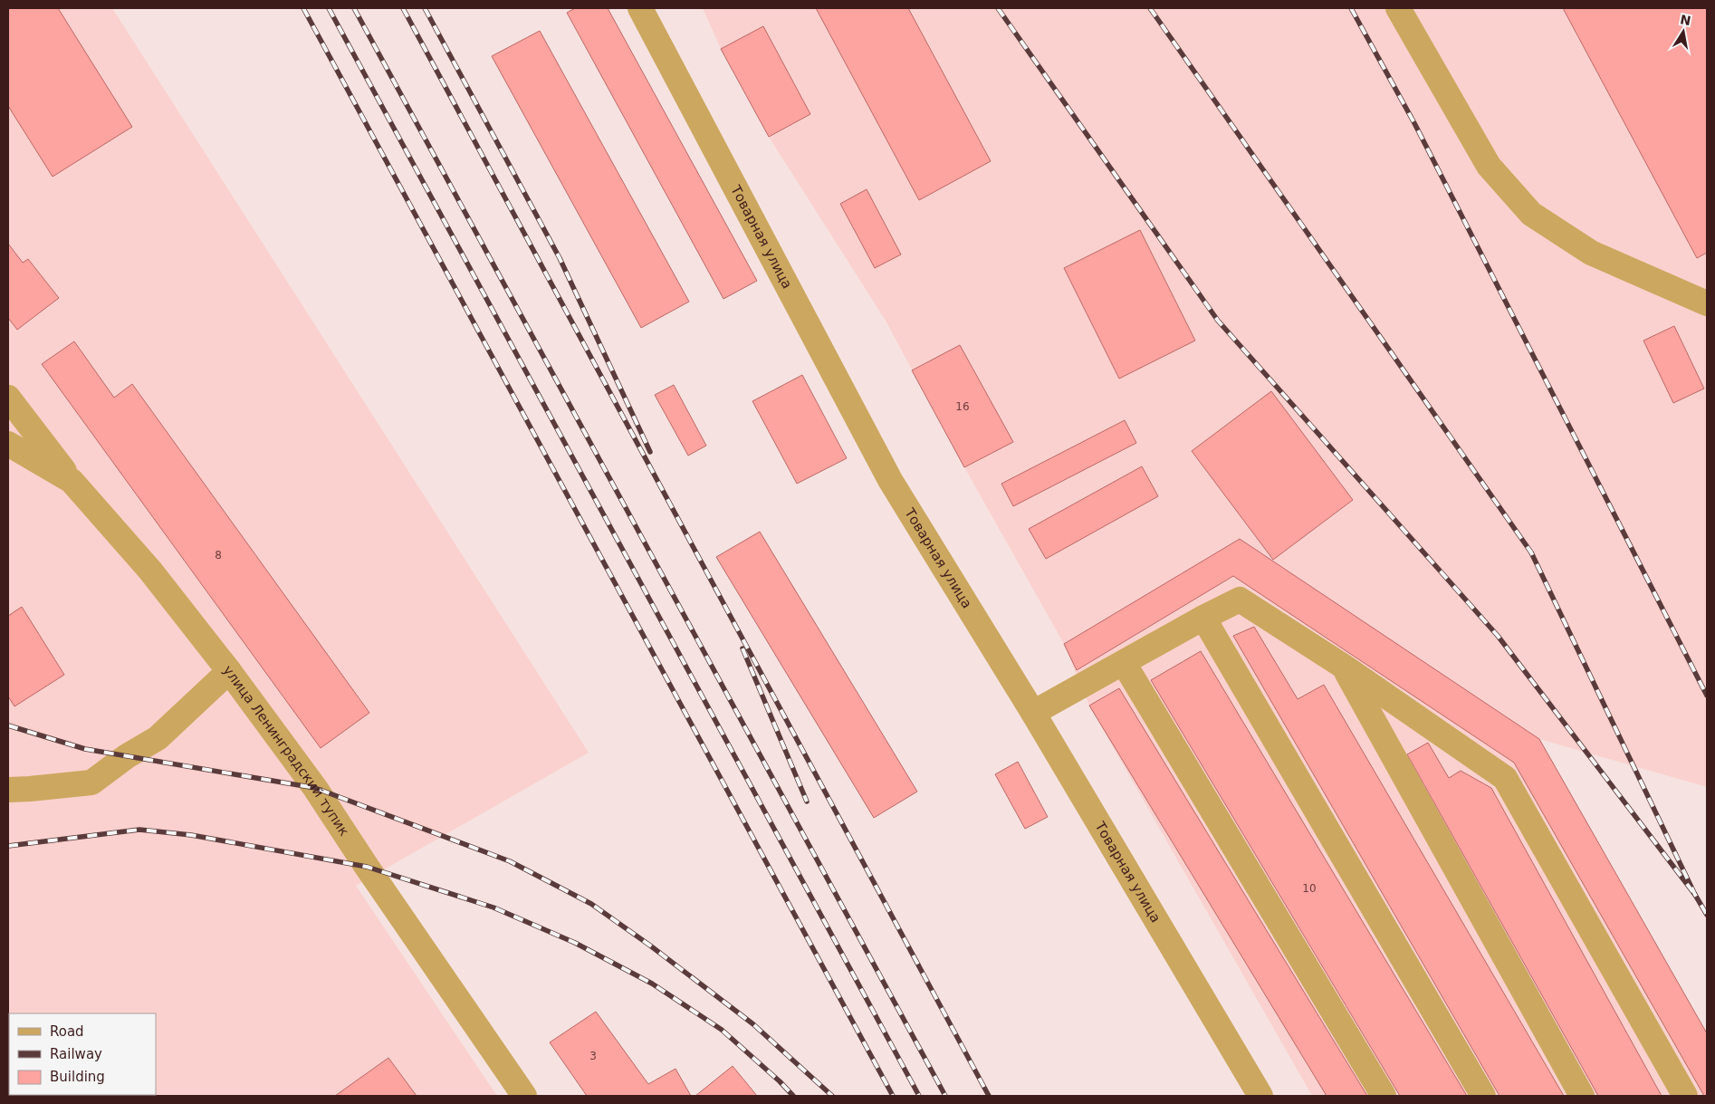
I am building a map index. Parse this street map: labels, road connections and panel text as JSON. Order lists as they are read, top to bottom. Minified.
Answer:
{"streets":{"street":["Товарная улица","улица Ленинградский тупик"]},"house_numbers":["16","8","10","3"],"legend":["Road","Railway","Building"],"north":"top"}
